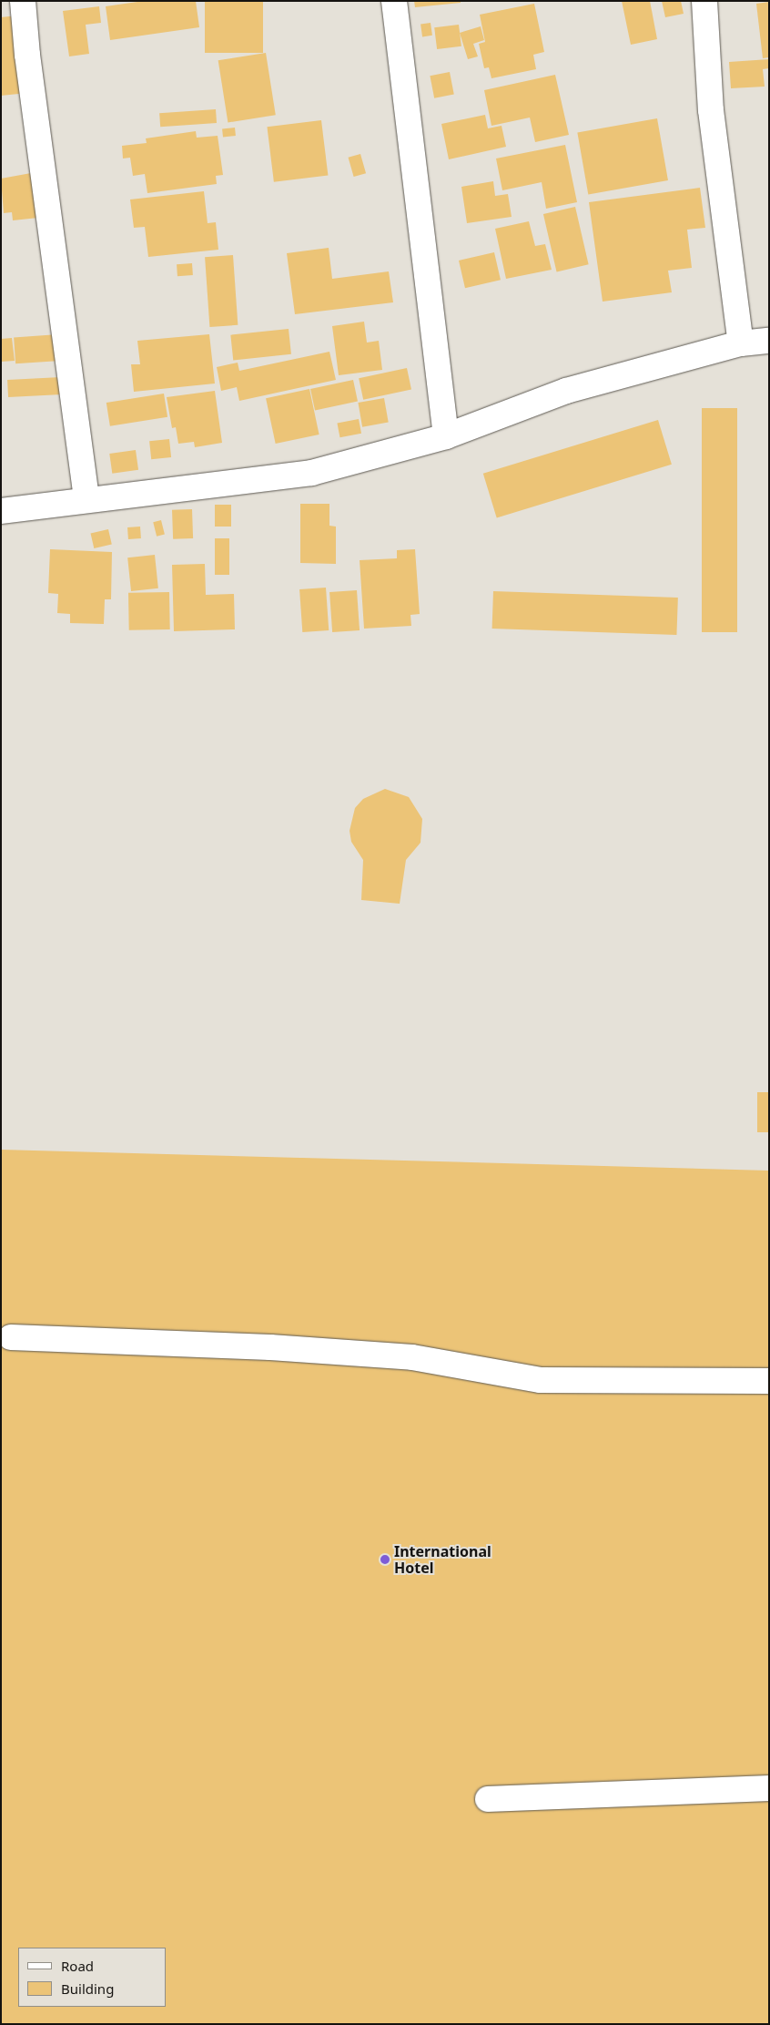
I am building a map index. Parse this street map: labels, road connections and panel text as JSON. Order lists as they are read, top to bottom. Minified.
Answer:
{"places":["International Hotel"],"legend":["Road","Building"]}
